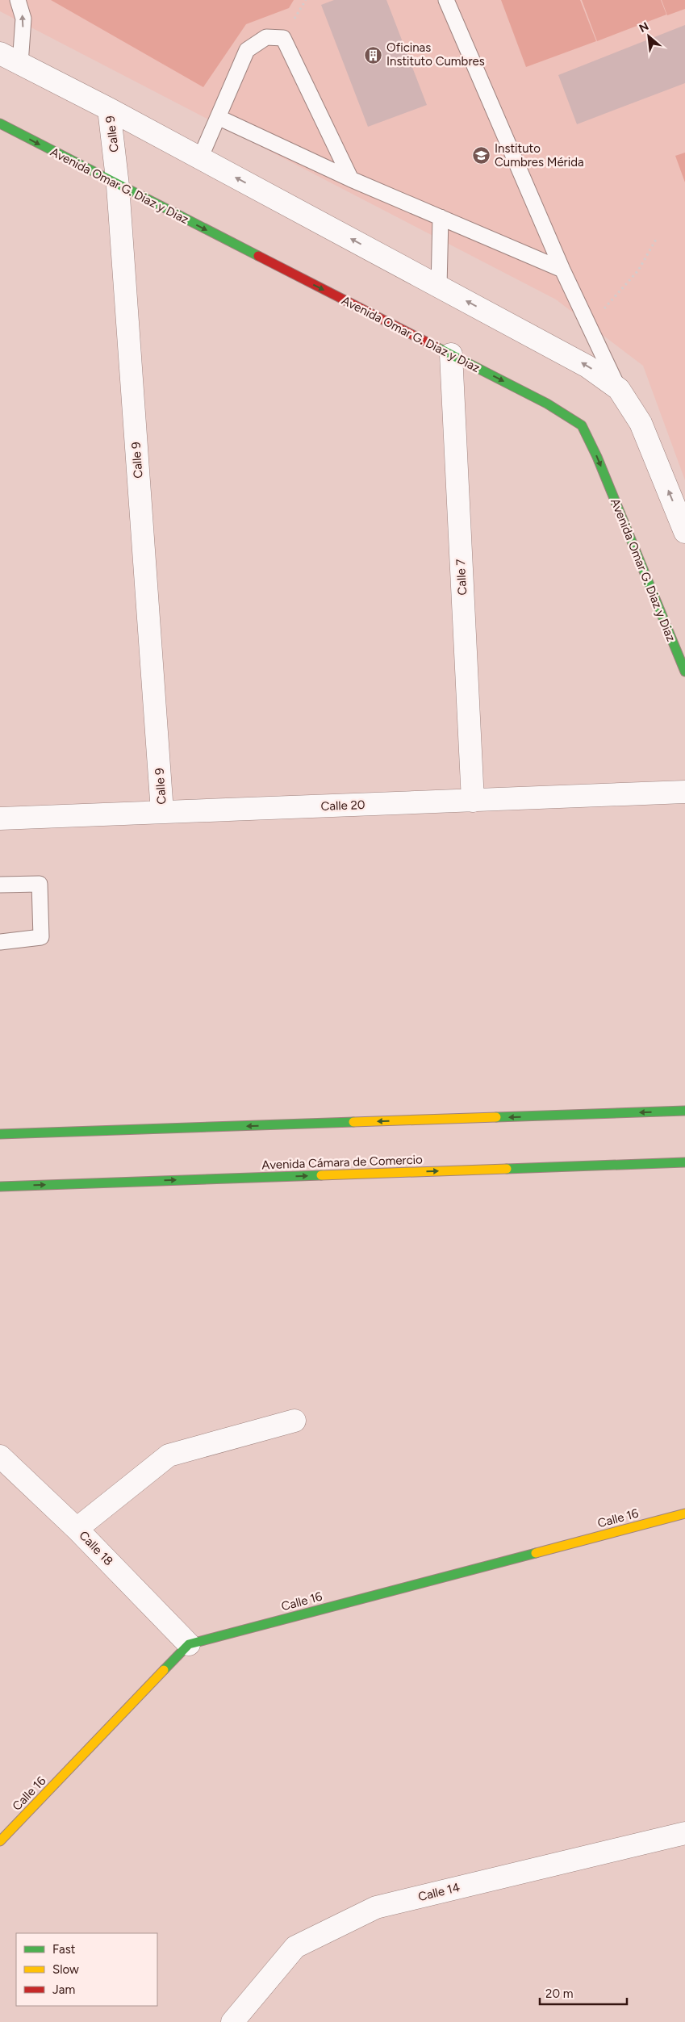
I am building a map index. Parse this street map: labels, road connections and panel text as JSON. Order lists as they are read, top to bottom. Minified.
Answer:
{"streets":{"street":["Calle 9","Avenida Omar G. Diaz y Diaz","Calle 7","Calle 20","Avenida Cámara de Comercio","Calle 16","Calle 18","Calle 14"]},"crossings":[["Calle 9","Avenida Omar G. Diaz y Diaz"],["Calle 9","Calle 20"],["Avenida Omar G. Diaz y Diaz","Calle 7"],["Calle 7","Calle 20"],["Calle 16","Calle 18"]],"places":{"building":["Oficinas Instituto Cumbres"],"school or university":["Instituto Cumbres Mérida"]},"legend":["Fast","Slow","Jam"],"scale_bar":"20 m","north":"top left"}
